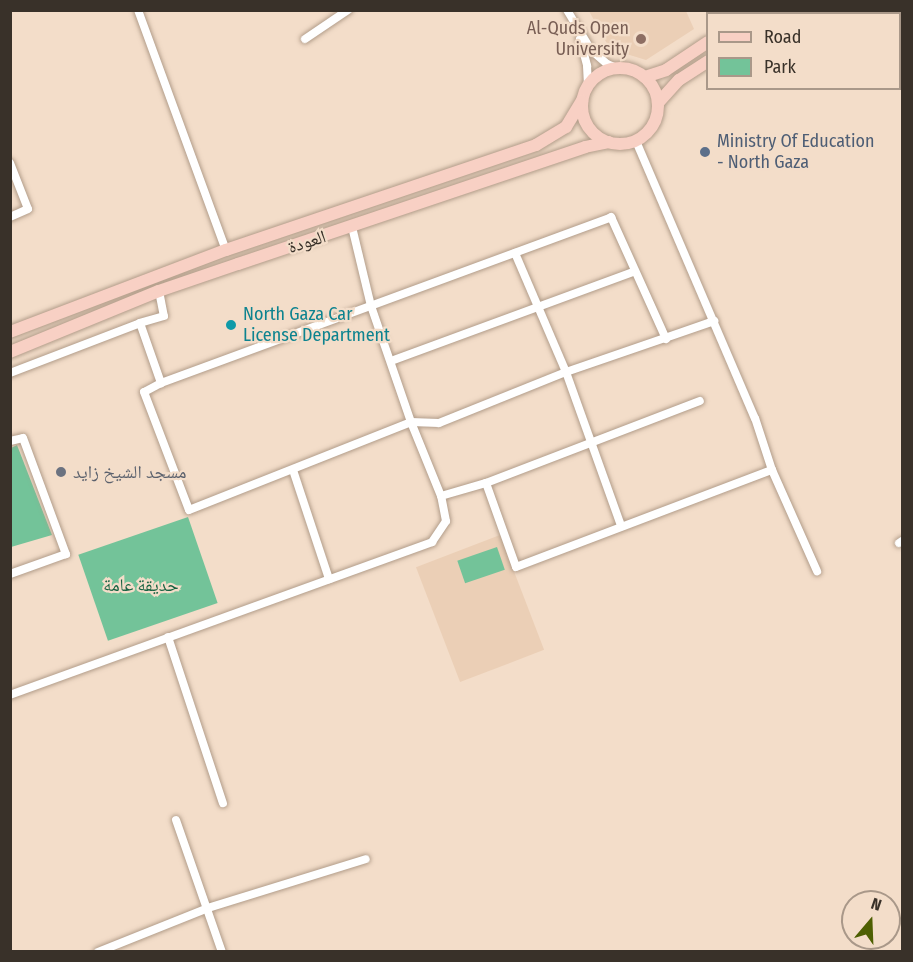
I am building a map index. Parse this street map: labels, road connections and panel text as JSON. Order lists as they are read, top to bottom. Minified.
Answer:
{"streets":{"main road":["العودة"]},"parks":["حديقة عامة"],"places":["Al-Quds Open University","Ministry Of Education - North Gaza","North Gaza Car License Department","مسجد الشيخ زايد"],"legend":["Road","Park"],"north":"top"}
